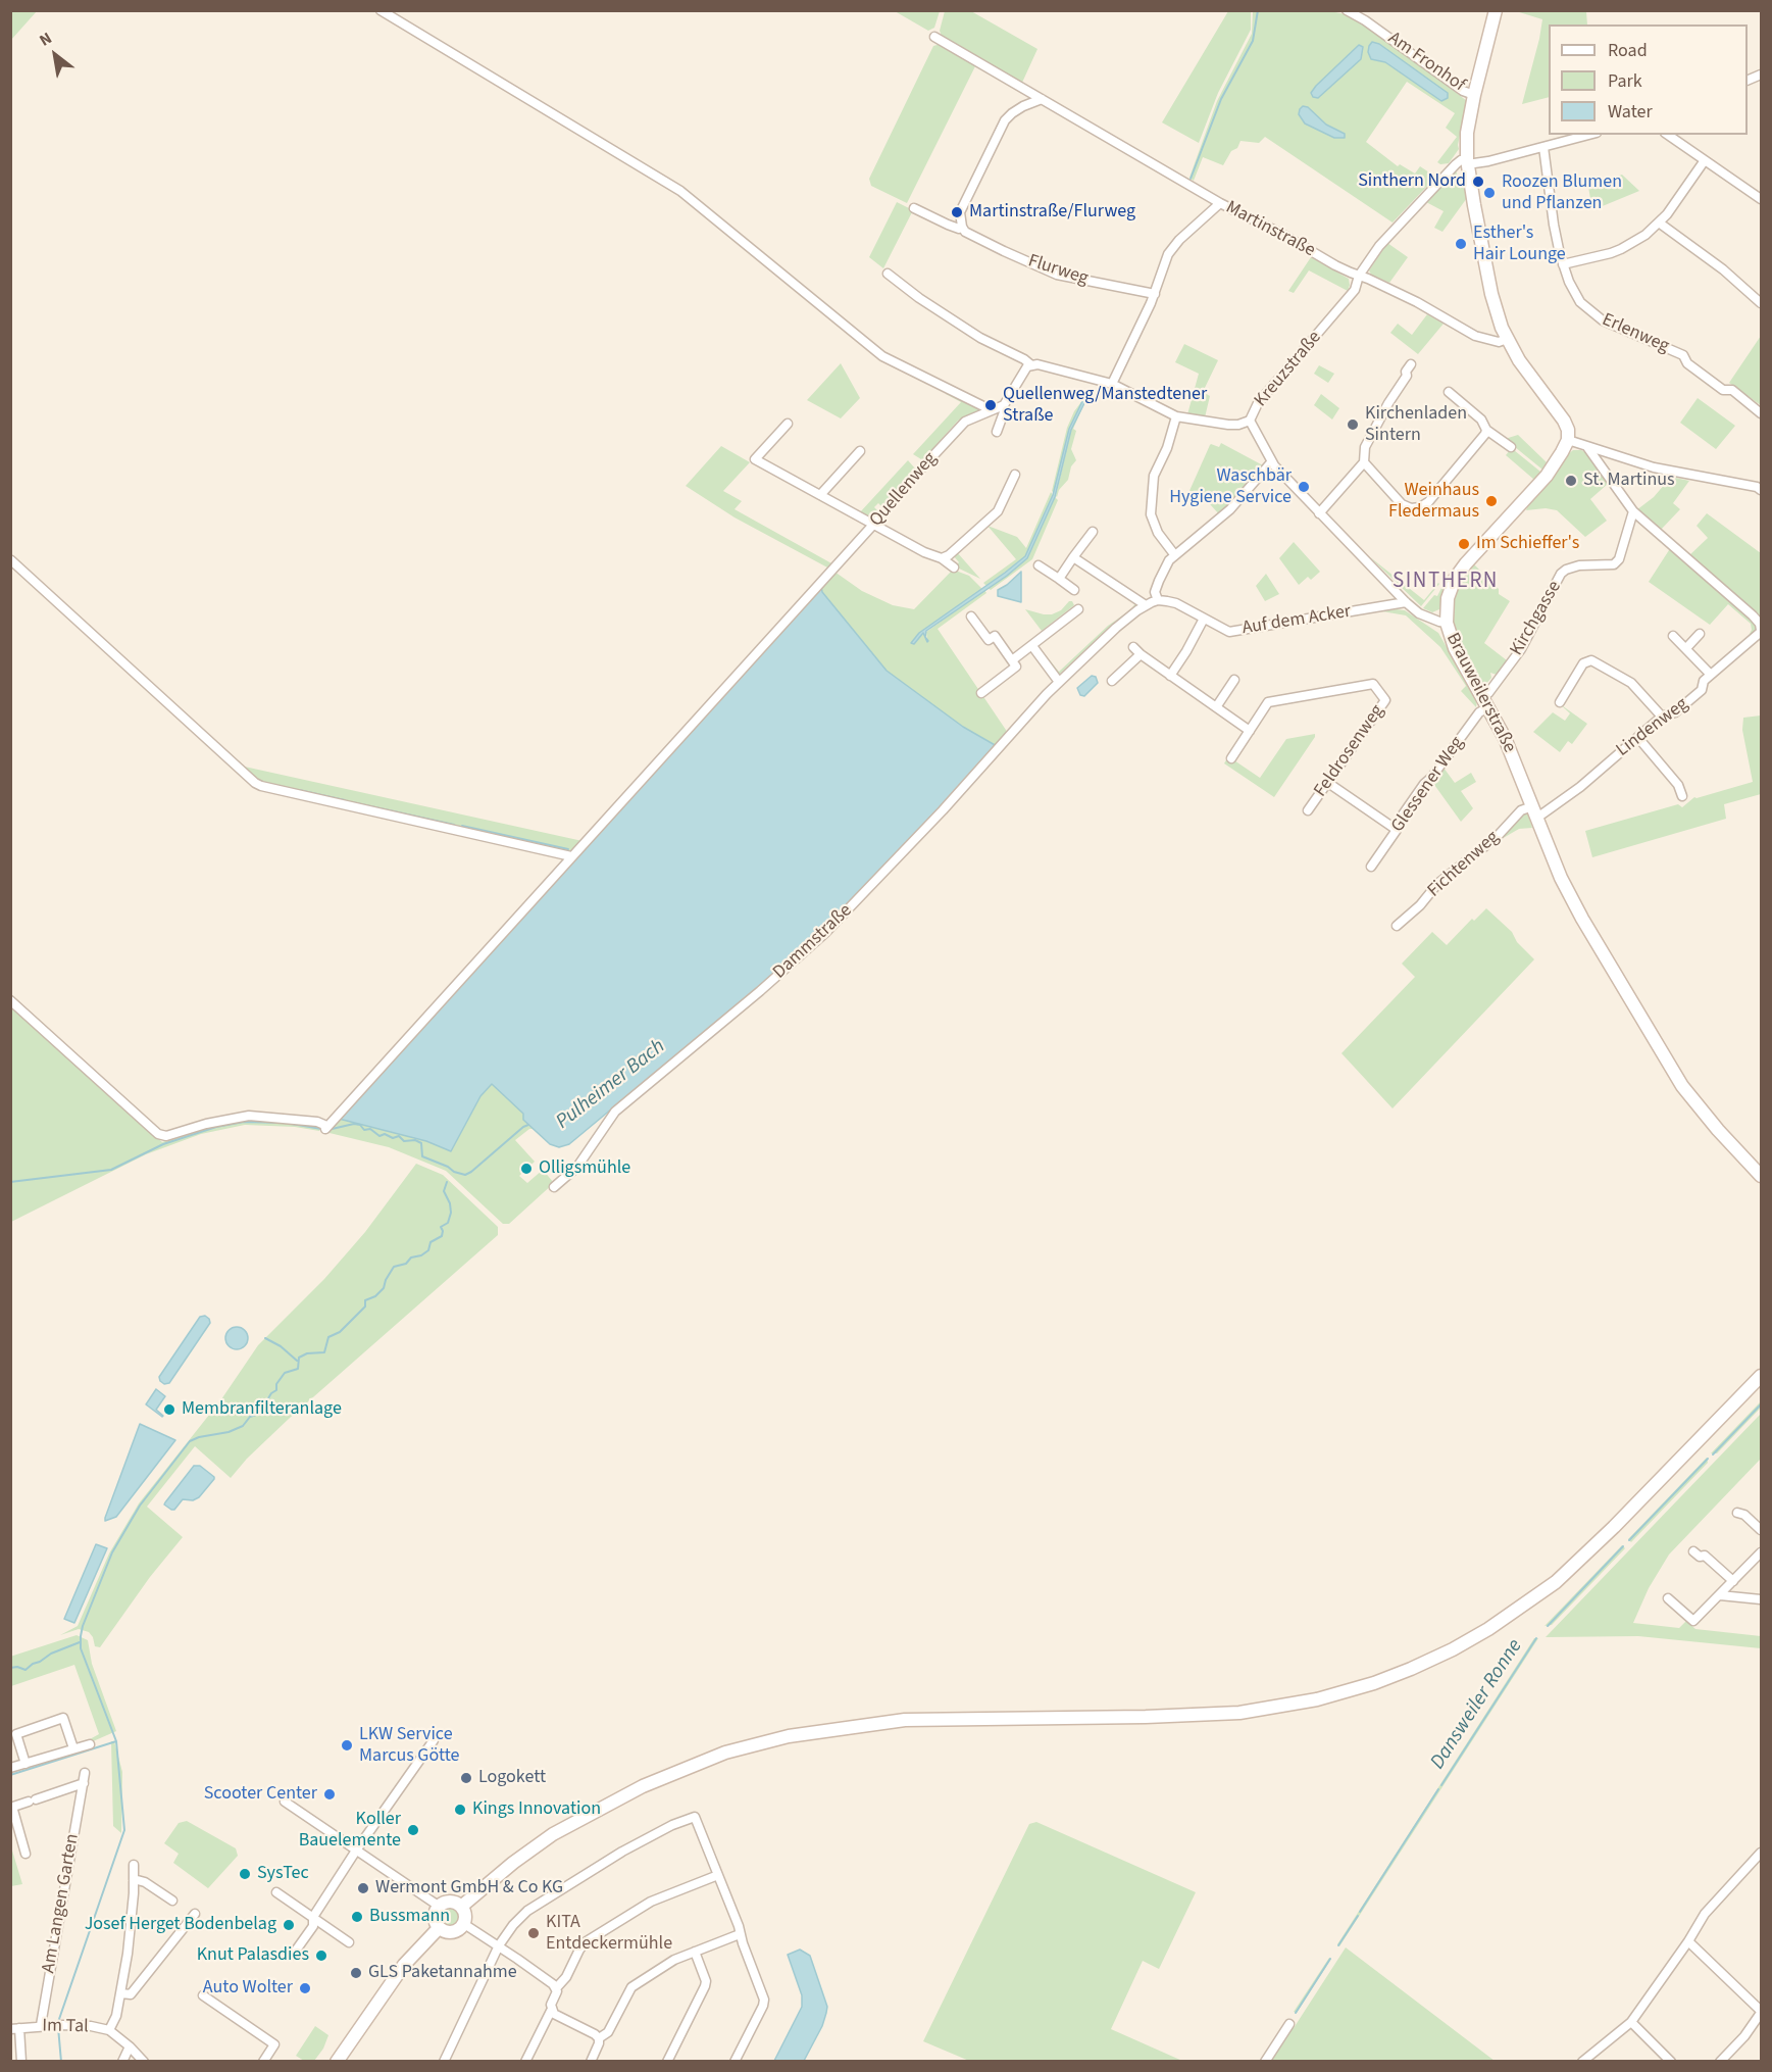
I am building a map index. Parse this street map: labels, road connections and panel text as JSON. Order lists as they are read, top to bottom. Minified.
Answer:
{"streets":{"main road":["Brauweilerstraße"],"street":["Am Fronhof","Martinstraße","Flurweg","Erlenweg","Kreuzstraße","Quellenweg","Kirchgasse","Auf dem Acker","Lindenweg","Feldrosenweg","Glessener Weg","Fichtenweg","Dammstraße","Am Langen Garten","Im Tal"]},"crossings":[["Martinstraße","Kreuzstraße"],["Kreuzstraße","Auf dem Acker"],["Kreuzstraße","Brauweilerstraße"],["Kirchgasse","Brauweilerstraße"],["Kirchgasse","Glessener Weg"],["Auf dem Acker","Dammstraße"],["Brauweilerstraße","Lindenweg"],["Brauweilerstraße","Glessener Weg"],["Brauweilerstraße","Fichtenweg"],["Am Langen Garten","Im Tal"]],"districts":["SINTHERN"],"water":["Pulheimer Bach","Dansweiler Ronne"],"places":["Sinthern Nord","Roozen Blumen und Pflanzen","Martinstraße/Flurweg","Esther's Hair Lounge","Quellenweg/Manstedtener Straße","Kirchenladen Sintern","St. Martinus","Waschbär Hygiene Service","Weinhaus Fledermaus","Im Schieffer's","Olligsmühle","Membranfilteranlage","LKW Service Marcus Götte","Logokett","Scooter Center","Kings Innovation","Koller Bauelemente","SysTec","Wermont GmbH & Co KG","Bussmann","Josef Herget Bodenbelag","KITA Entdeckermühle","Knut Palasdies","GLS Paketannahme","Auto Wolter"],"legend":["Road","Park","Water"],"north":"top left"}
